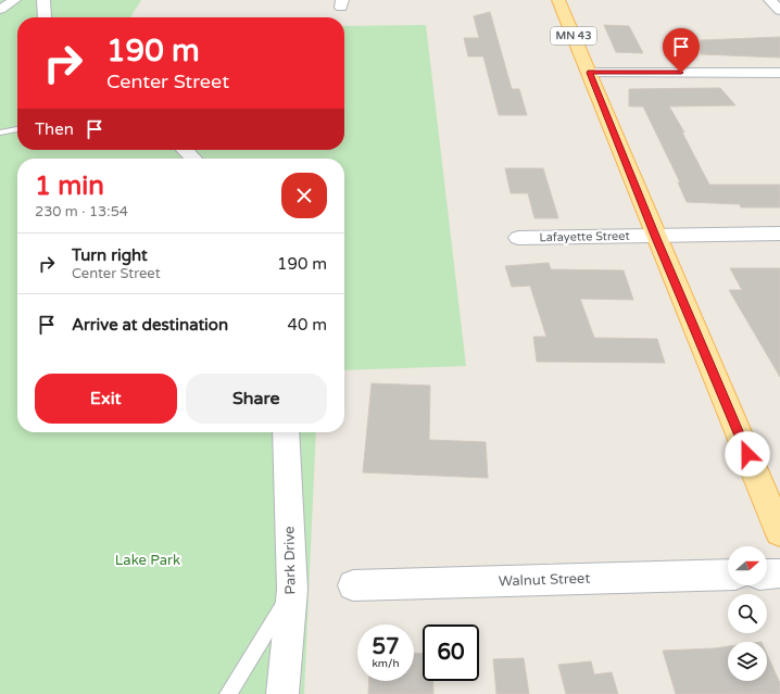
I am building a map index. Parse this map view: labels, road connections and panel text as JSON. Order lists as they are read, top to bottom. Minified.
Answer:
{"streets":{"main road":["MN 43"],"street":["Lafayette Street","Park Drive","Walnut Street"]},"crossings":[["MN 43","Lafayette Street"]],"parks":["Lake Park"],"north":"right","page":{"turn":["190 m","Center Street"],"then":"Then","heading":["1 min","230 m · 13:54"],"list":[{"name":"Turn right","note":"Center Street","value":"190 m"},{"name":"Arrive at destination","value":"40 m"}],"buttons":["Exit","Share"],"speed":"57 km/h","limit":"60"}}
